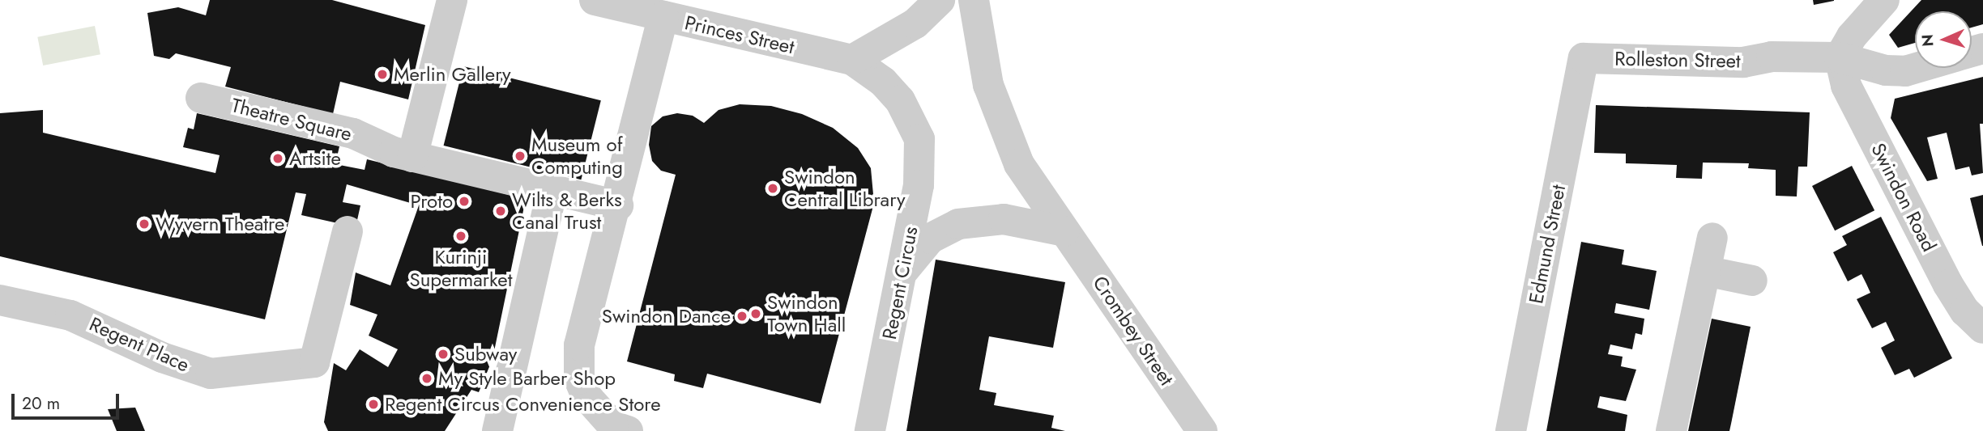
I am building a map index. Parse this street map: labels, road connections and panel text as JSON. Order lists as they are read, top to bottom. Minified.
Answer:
{"streets":{"street":["Princes Street","Rolleston Street","Theatre Square","Swindon Road","Edmund Street","Regent Circus","Crombey Street","Regent Place"]},"crossings":[["Princes Street","Regent Circus"],["Rolleston Street","Swindon Road"],["Rolleston Street","Edmund Street"]],"places":["Merlin Gallery","Museum of Computing","Artsite","Swindon Central Library","Proto","Wilts & Berks Canal Trust","Wyvern Theatre","Kurinji Supermarket","Swindon Town Hall","Swindon Dance","Subway","My Style Barber Shop","Regent Circus Convenience Store"],"scale_bar":"20 m","north":"left"}
